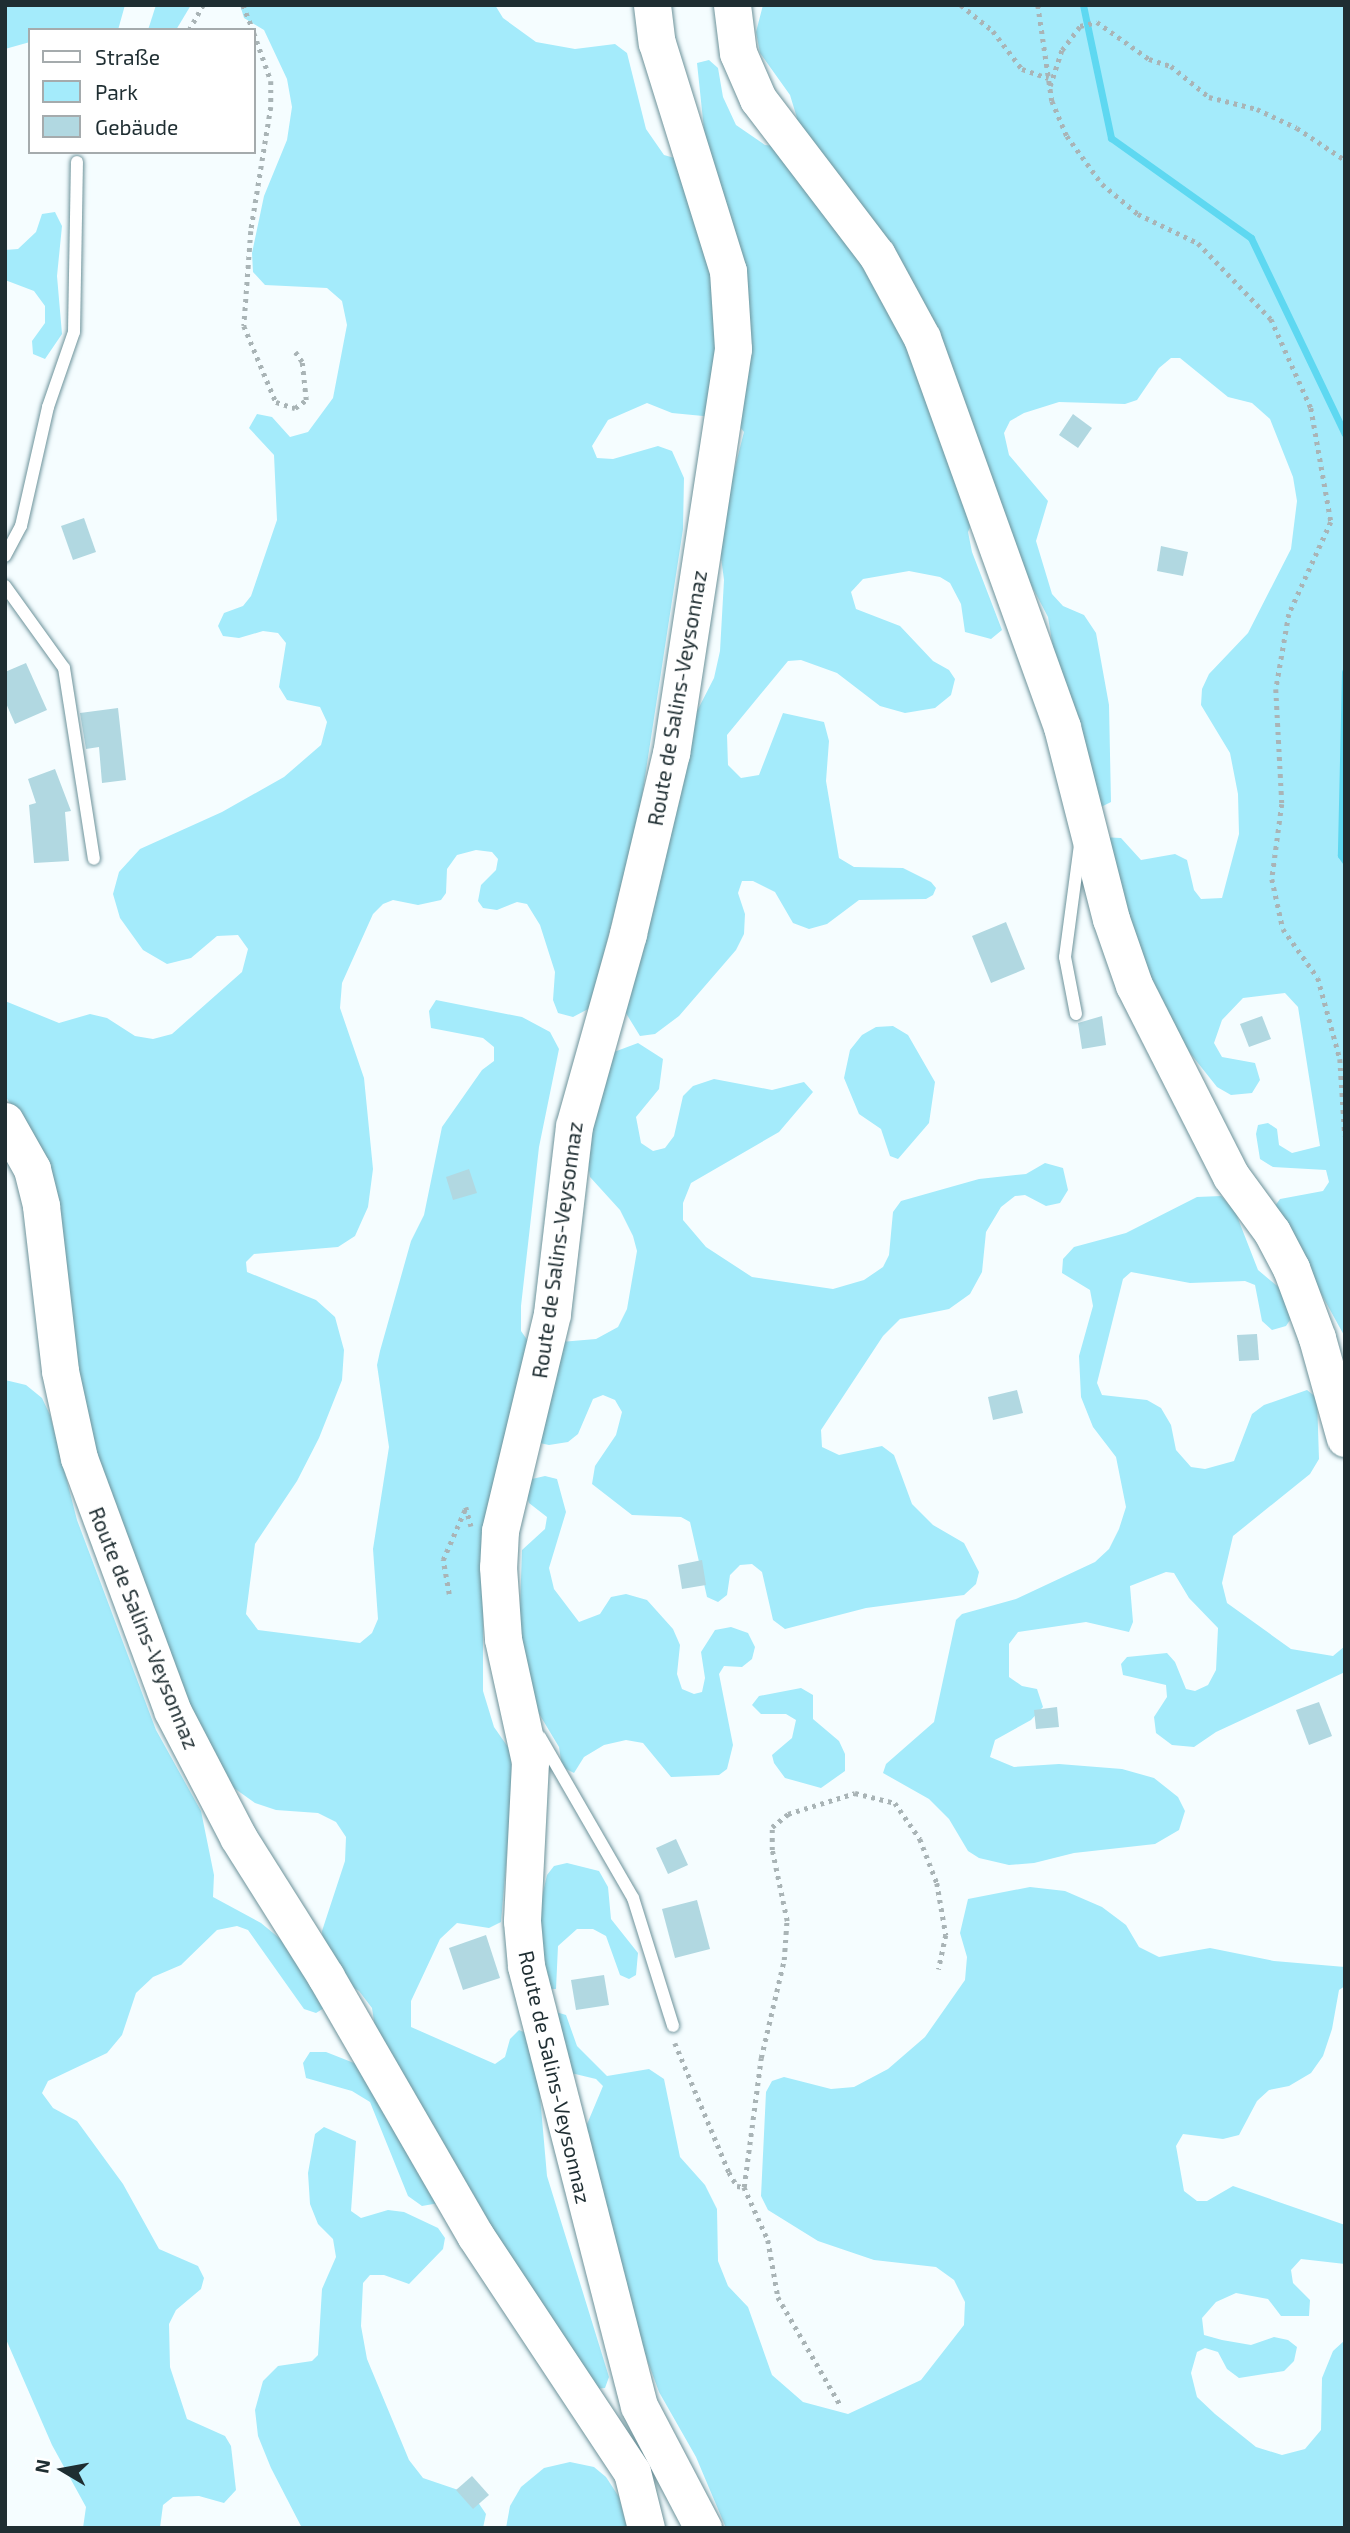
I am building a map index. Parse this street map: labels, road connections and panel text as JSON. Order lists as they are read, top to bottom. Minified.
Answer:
{"streets":{"street":["Route de Salins-Veysonnaz"]},"legend":["Straße","Park","Gebäude"],"north":"left"}
